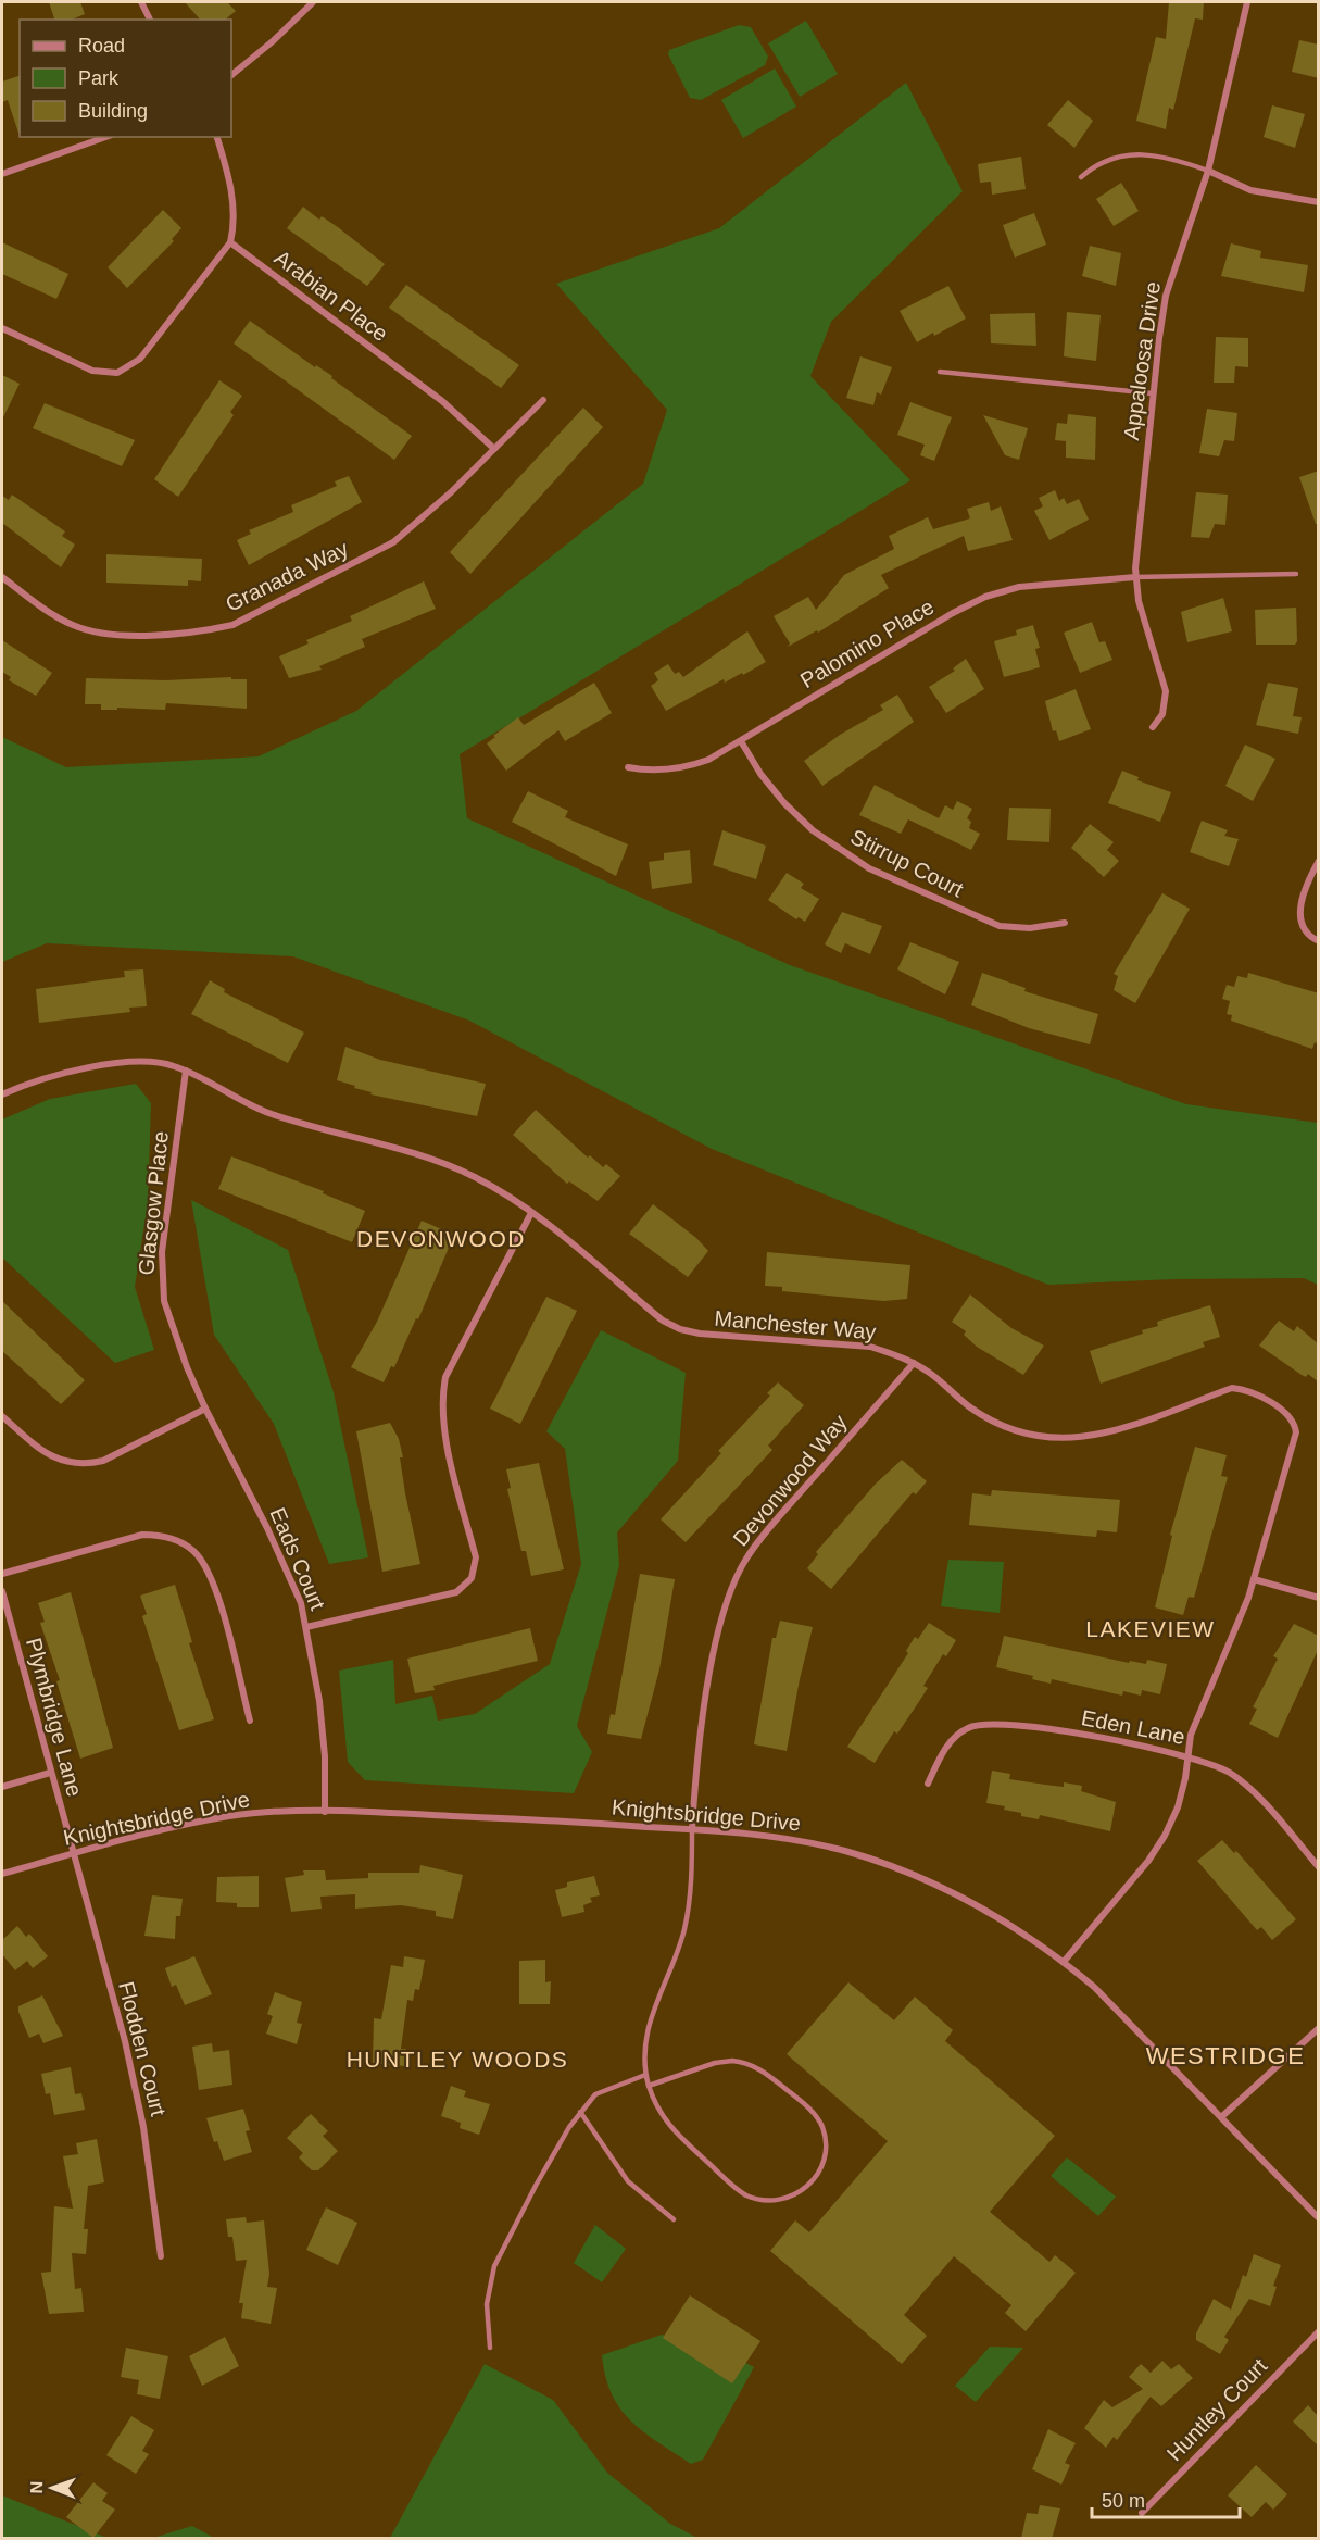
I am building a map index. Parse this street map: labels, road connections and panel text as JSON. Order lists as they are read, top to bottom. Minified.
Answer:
{"streets":{"street":["Arabian Place","Appaloosa Drive","Granada Way","Palomino Place","Stirrup Court","Glasgow Place","Manchester Way","Devonwood Way","Eads Court","Plymbridge Lane","Eden Lane","Knightsbridge Drive","Flodden Court","Huntley Court"]},"crossings":[["Arabian Place","Granada Way"],["Appaloosa Drive","Palomino Place"],["Palomino Place","Stirrup Court"],["Glasgow Place","Manchester Way"],["Glasgow Place","Eads Court"],["Manchester Way","Devonwood Way"],["Manchester Way","Eden Lane"],["Manchester Way","Knightsbridge Drive"],["Devonwood Way","Knightsbridge Drive"],["Eads Court","Knightsbridge Drive"],["Plymbridge Lane","Knightsbridge Drive"],["Plymbridge Lane","Flodden Court"],["Knightsbridge Drive","Flodden Court"]],"districts":["DEVONWOOD","LAKEVIEW","WESTRIDGE","HUNTLEY WOODS"],"legend":["Road","Park","Building"],"scale_bar":"50 m","north":"left"}
